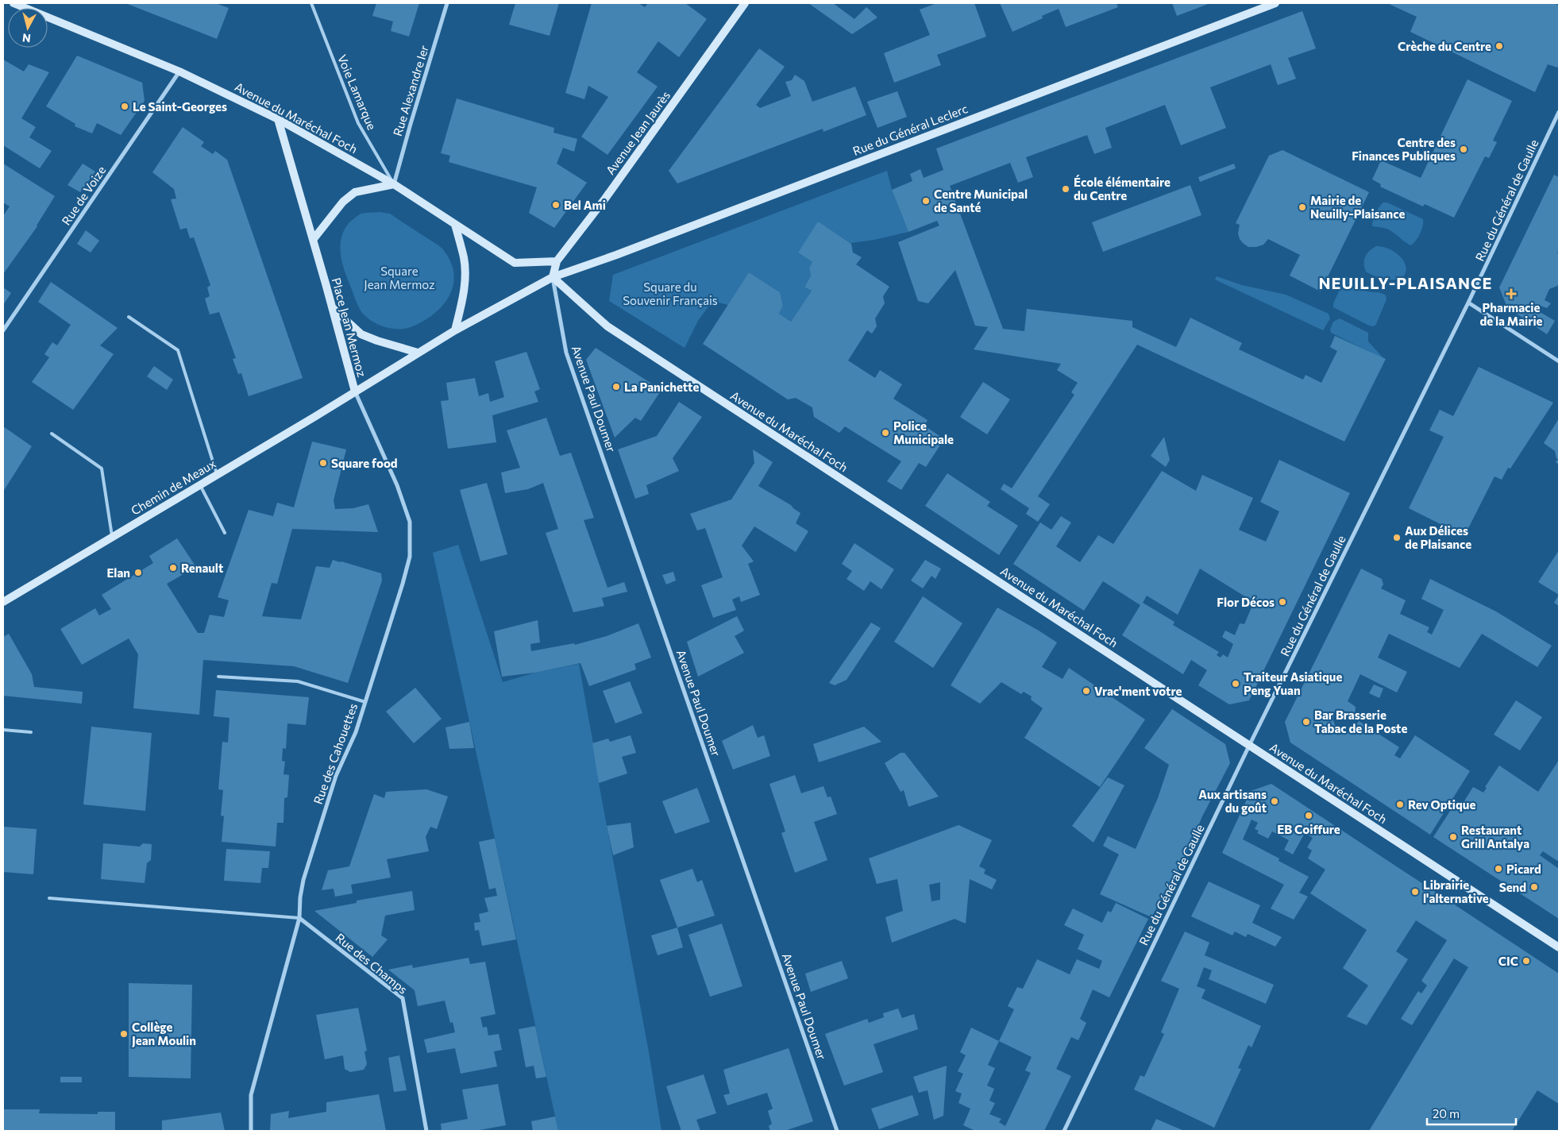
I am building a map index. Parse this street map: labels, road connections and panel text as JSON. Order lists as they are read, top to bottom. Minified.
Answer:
{"streets":{"main road":["Avenue du Maréchal Foch","Rue du Général Leclerc","Avenue Jean Jaurès","Place Jean Mermoz","Chemin de Meaux"],"street":["Rue Alexandre Ier","Rue de Voize","Rue du Général de Gaulle","Avenue Paul Doumer","Rue des Cahouettes","Rue des Champs"],"lane":["Voie Lamarque"]},"crossings":[["Rue Alexandre Ier","Voie Lamarque"],["Rue Alexandre Ier","Avenue du Maréchal Foch"],["Voie Lamarque","Avenue du Maréchal Foch"],["Avenue du Maréchal Foch","Rue du Général Leclerc"],["Avenue du Maréchal Foch","Avenue Jean Jaurès"],["Avenue du Maréchal Foch","Rue de Voize"],["Avenue du Maréchal Foch","Rue du Général de Gaulle"],["Avenue du Maréchal Foch","Place Jean Mermoz"],["Avenue du Maréchal Foch","Avenue Paul Doumer"],["Rue du Général Leclerc","Avenue Jean Jaurès"],["Rue du Général Leclerc","Place Jean Mermoz"],["Rue du Général Leclerc","Avenue Paul Doumer"],["Avenue Jean Jaurès","Place Jean Mermoz"],["Avenue Jean Jaurès","Avenue Paul Doumer"],["Place Jean Mermoz","Avenue Paul Doumer"],["Place Jean Mermoz","Chemin de Meaux"],["Place Jean Mermoz","Rue des Cahouettes"],["Chemin de Meaux","Rue des Cahouettes"],["Rue des Cahouettes","Rue des Champs"]],"districts":["NEUILLY-PLAISANCE"],"parks":["Square Jean Mermoz","Square du Souvenir Français"],"places":{"other":["Crèche du Centre","Le Saint-Georges","Centre des Finances Publiques","École élémentaire du Centre","Centre Municipal de Santé","Bel Ami","Mairie de Neuilly-Plaisance","La Panichette","Police Municipale","Square food","Aux Délices de Plaisance","Renault","Elan","Flor Décos","Traiteur Asiatique Peng Yuan","Vrac'ment votre","Bar Brasserie Tabac de la Poste","Aux artisans du goût","Rev Optique","EB Coiffure","Restaurant Grill Antalya","Picard","Send","Librairie l'alternative","CIC","Collège Jean Moulin"],"health":["Pharmacie de la Mairie"]},"scale_bar":"20 m","north":"bottom"}
